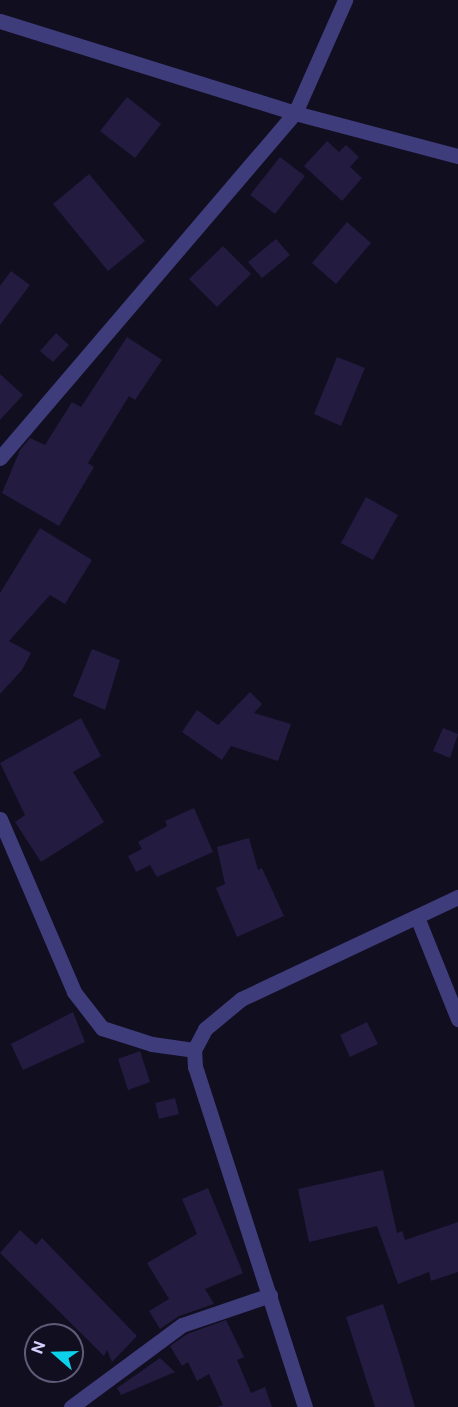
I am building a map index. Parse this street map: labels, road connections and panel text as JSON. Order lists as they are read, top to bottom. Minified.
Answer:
{"north":"left"}
